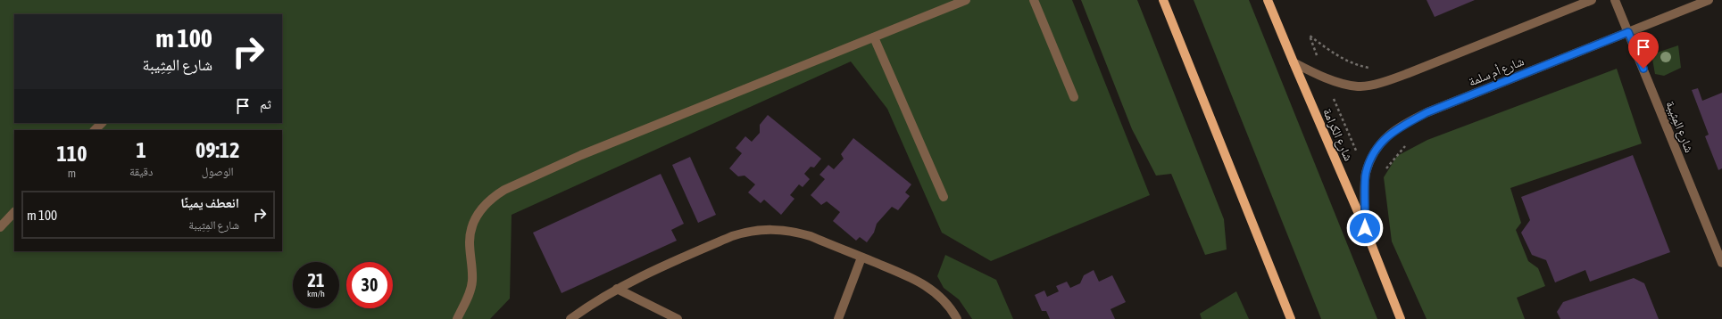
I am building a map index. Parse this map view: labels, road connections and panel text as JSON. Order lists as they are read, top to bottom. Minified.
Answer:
{"streets":{"main road":["شارع الكرامة"],"street":["شارع أم سلمة","شارع المِثِيبة"]},"crossings":[["شارع أم سلمة","شارع المِثِيبة"],["شارع أم سلمة","شارع الكرامة"]],"page":{"turn":["100 m","شارع المِثِيبة"],"then":"ثم","eta":["09:12","الوصول","1","دقيقة","110","m"],"list":[{"name":"انعطف يمينًا","note":"شارع المِثِيبة","value":"100 m"}],"speed":"21 km/h","limit":"30"}}
